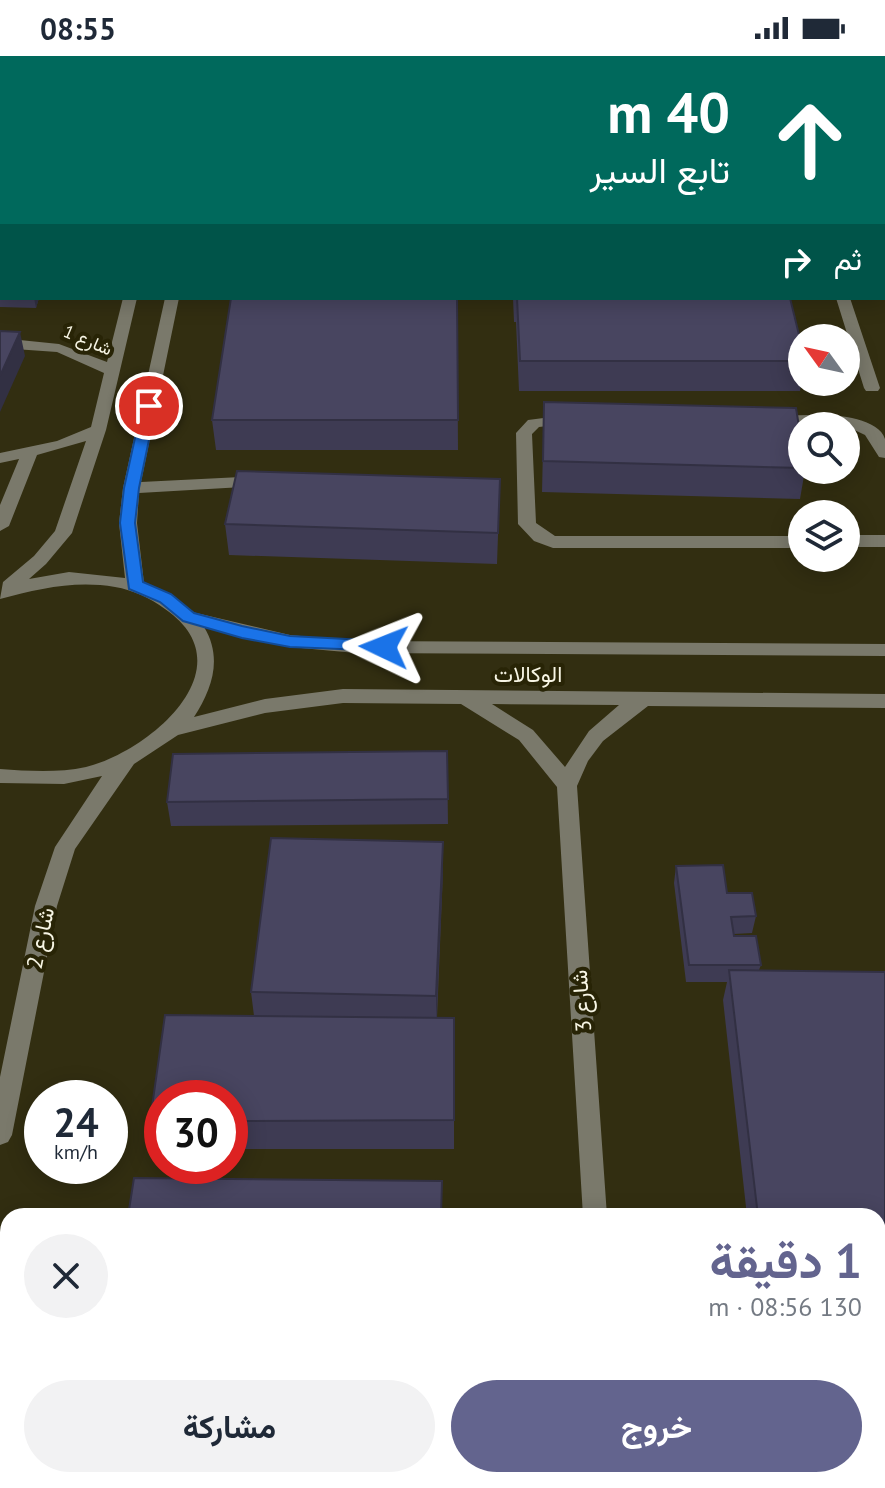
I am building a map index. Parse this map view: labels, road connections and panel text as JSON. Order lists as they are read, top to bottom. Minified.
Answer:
{"streets":{"street":["شارع 1","الوكالات","شارع 2","شارع 3"]},"crossings":[["الوكالات","شارع 3"]],"north":"top left","page":{"status":"08:55","turn":["40 m","تابع السير"],"then":"ثم","speed":"24 km/h","limit":"30","heading":["1 دقيقة","130 m · 08:56"],"buttons":["خروج","مشاركة"]}}
